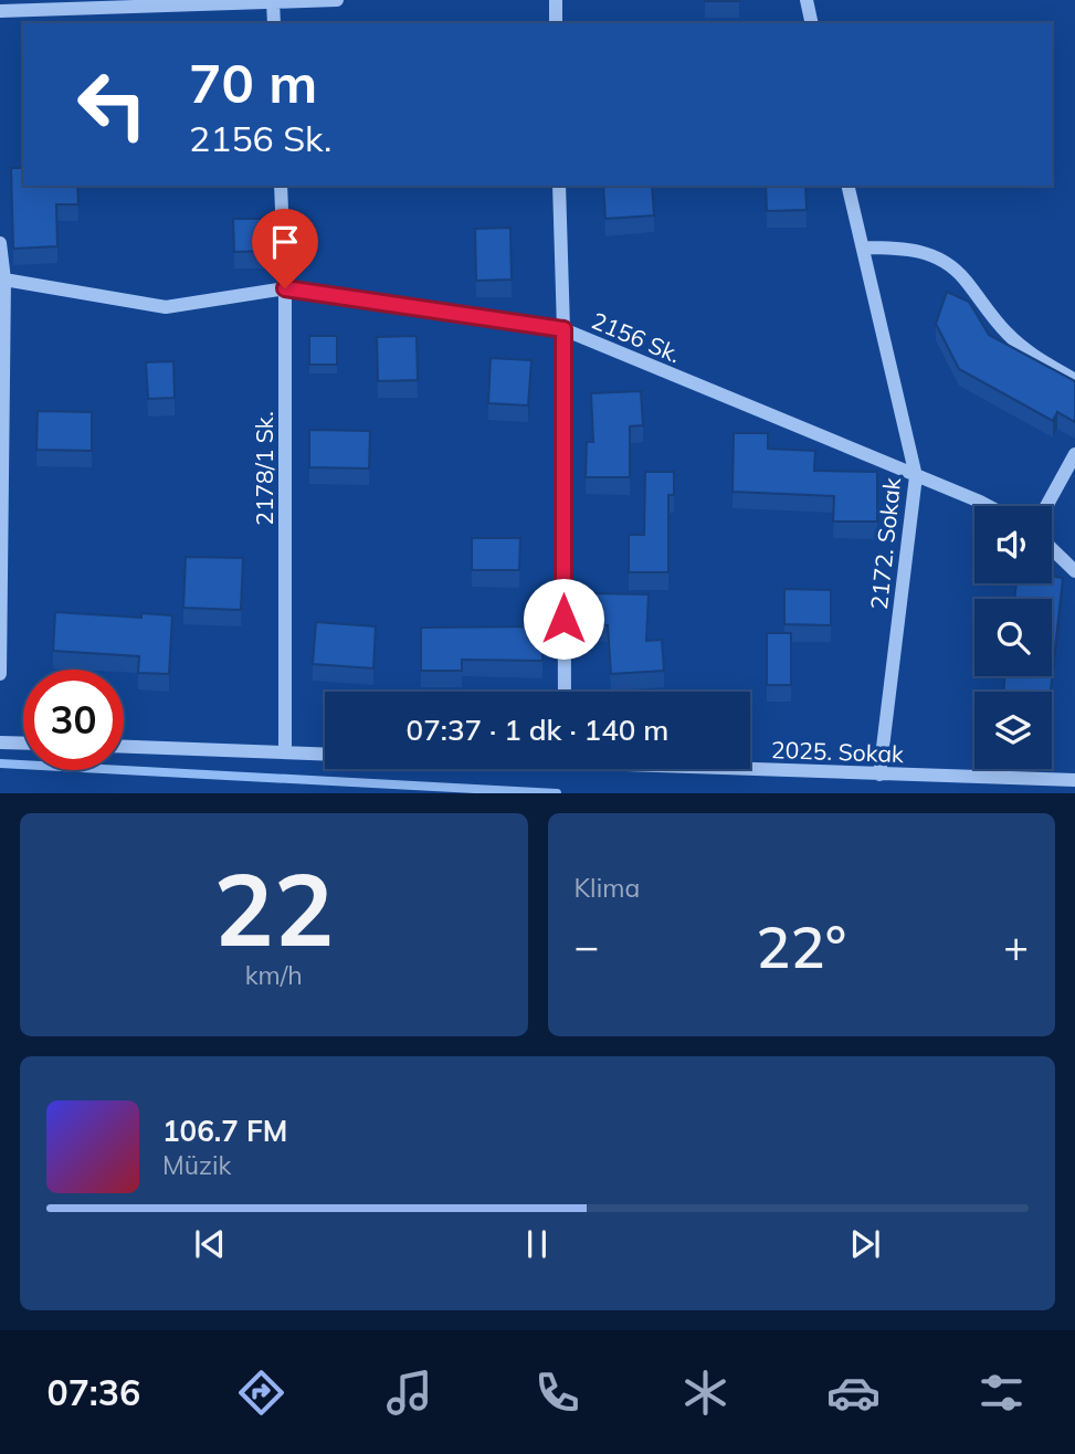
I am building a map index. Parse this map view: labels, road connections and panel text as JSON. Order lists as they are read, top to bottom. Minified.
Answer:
{"streets":{"street":["2156 Sk.","2178/1 Sk.","2172. Sokak","2025. Sokak"]},"crossings":[["2156 Sk.","2178/1 Sk."],["2156 Sk.","2172. Sokak"],["2172. Sokak","2025. Sokak"]],"page":{"turn":["70 m","2156 Sk."],"limit":"30","trip":"07:37 · 1 dk · 140 m","tile":[["22","km/h"],"Klima"],"heat":["−","22°","+"],"song":["106.7 FM","Müzik"],"tabs":"07:36"}}
